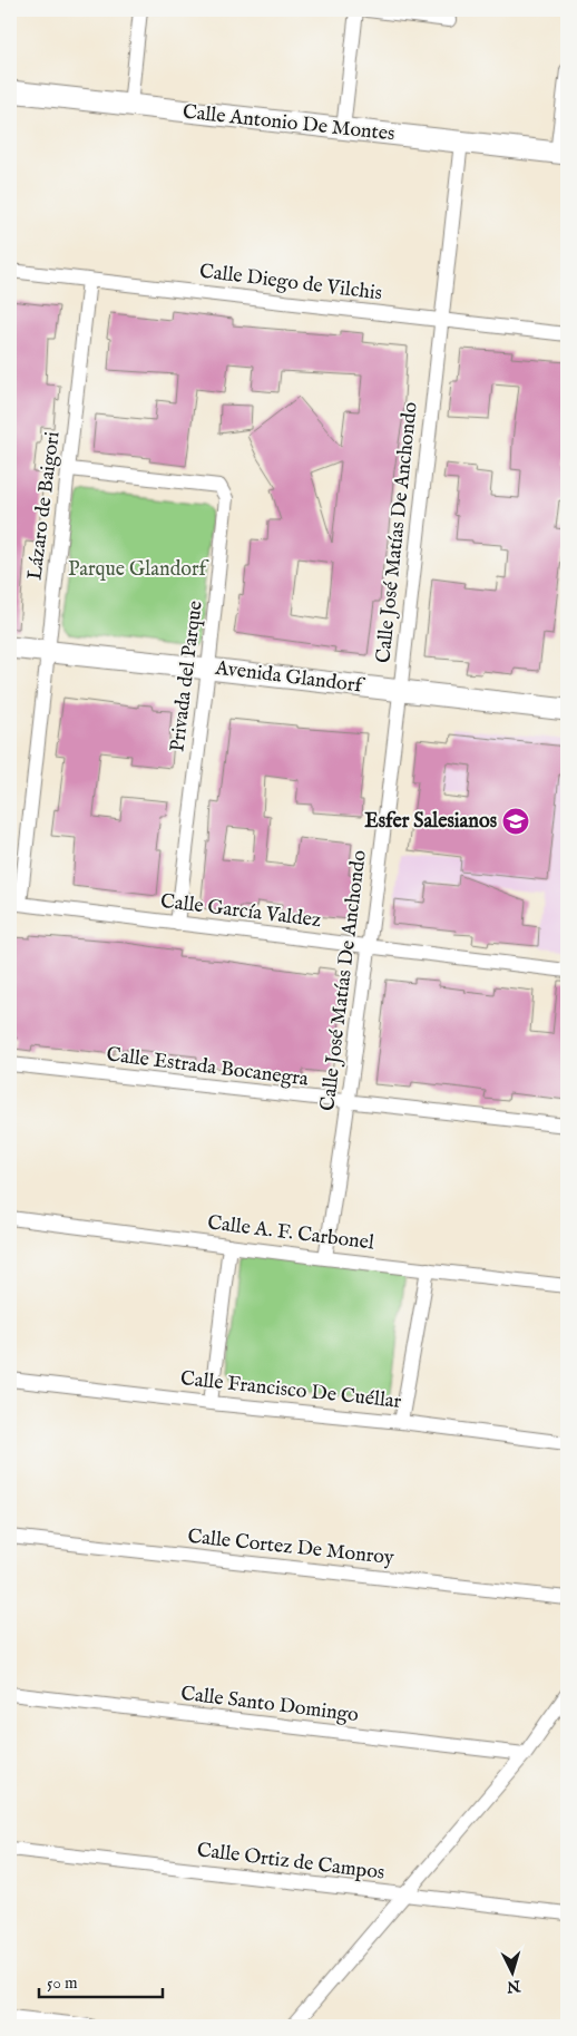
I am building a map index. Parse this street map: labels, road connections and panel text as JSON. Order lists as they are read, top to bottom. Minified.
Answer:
{"streets":{"main road":["Calle Antonio De Montes","Avenida Glandorf"],"street":["Calle Diego de Vilchis","Lázaro de Baigori","Calle José Matías De Anchondo","Privada del Parque","Calle García Valdez","Calle Estrada Bocanegra","Calle A. F. Carbonel","Calle Francisco De Cuéllar","Calle Cortez De Monroy","Calle Santo Domingo","Calle Ortiz de Campos"]},"crossings":[["Calle Antonio De Montes","Calle José Matías De Anchondo"],["Calle Diego de Vilchis","Lázaro de Baigori"],["Calle Diego de Vilchis","Calle José Matías De Anchondo"],["Lázaro de Baigori","Privada del Parque"],["Lázaro de Baigori","Avenida Glandorf"],["Lázaro de Baigori","Calle García Valdez"],["Calle José Matías De Anchondo","Avenida Glandorf"],["Calle José Matías De Anchondo","Calle García Valdez"],["Calle José Matías De Anchondo","Calle Estrada Bocanegra"],["Calle José Matías De Anchondo","Calle A. F. Carbonel"],["Privada del Parque","Avenida Glandorf"],["Privada del Parque","Calle García Valdez"]],"parks":["Parque Glandorf"],"places":{"school or university":["Esfer Salesianos"]},"scale_bar":"50 m","north":"bottom"}
